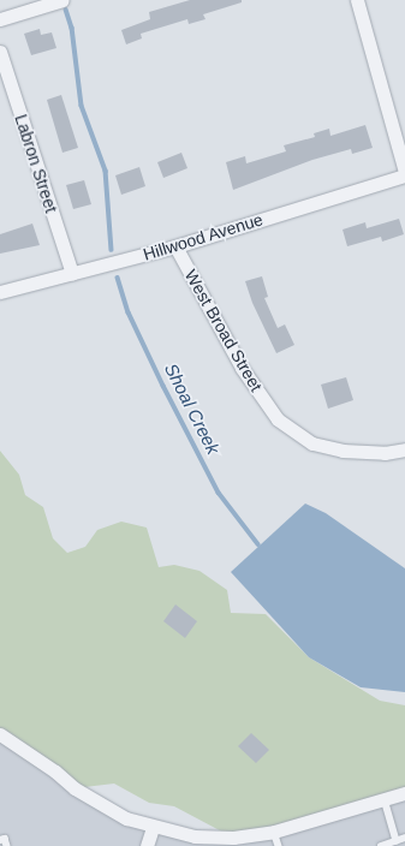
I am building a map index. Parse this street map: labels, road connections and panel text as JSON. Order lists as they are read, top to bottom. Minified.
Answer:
{"streets":{"street":["Labron Street","Hillwood Avenue","West Broad Street"]},"crossings":[["Labron Street","Hillwood Avenue"],["Hillwood Avenue","West Broad Street"]],"water":["Shoal Creek"]}
